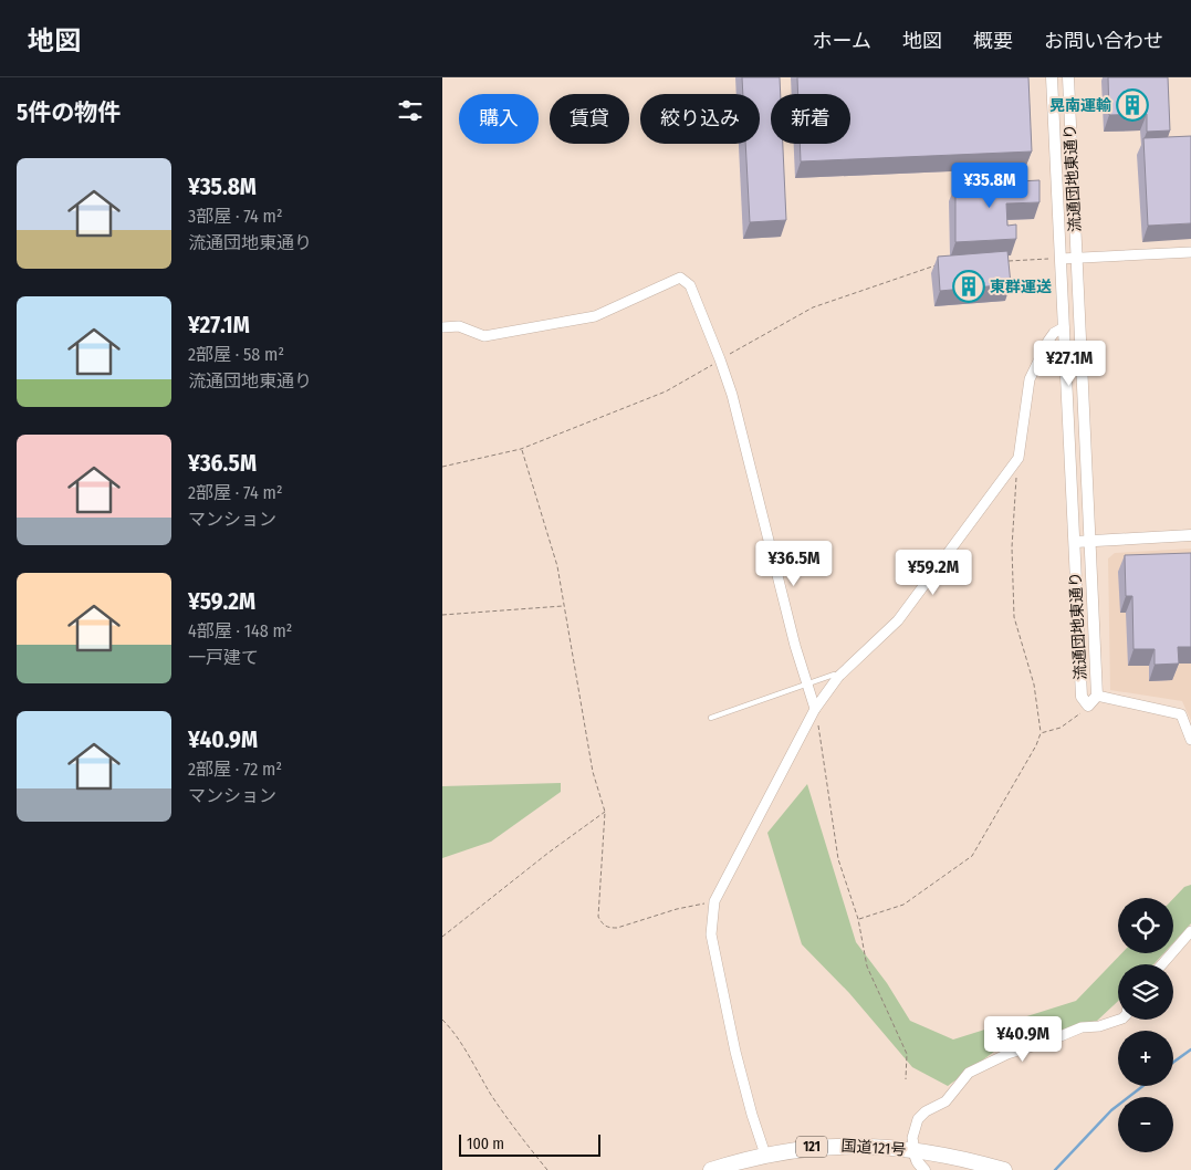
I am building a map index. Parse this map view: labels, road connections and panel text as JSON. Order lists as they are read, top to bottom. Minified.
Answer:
{"streets":{"highway":["121","国道121号"],"street":["流通団地東通り"]},"places":{"building":["晃南運輸","東群運送"]},"scale_bar":"100 m","page":{"header":"地図","nav":["ホーム","地図","概要","お問い合わせ"],"heading":"5件の物件","chip":["購入","賃貸","絞り込み","新着"],"list":[{"name":"¥35.8M","note":"3部屋 · 74 m² · 流通団地東通り"},{"name":"¥27.1M","note":"2部屋 · 58 m² · 流通団地東通り"},{"name":"¥36.5M","note":"2部屋 · 74 m² · マンション"},{"name":"¥59.2M","note":"4部屋 · 148 m² · 一戸建て"},{"name":"¥40.9M","note":"2部屋 · 72 m² · マンション"}],"price":["¥35.8M","¥27.1M","¥36.5M","¥59.2M","¥40.9M"],"map_buttons":["+","−"],"scale":"100 m"}}
